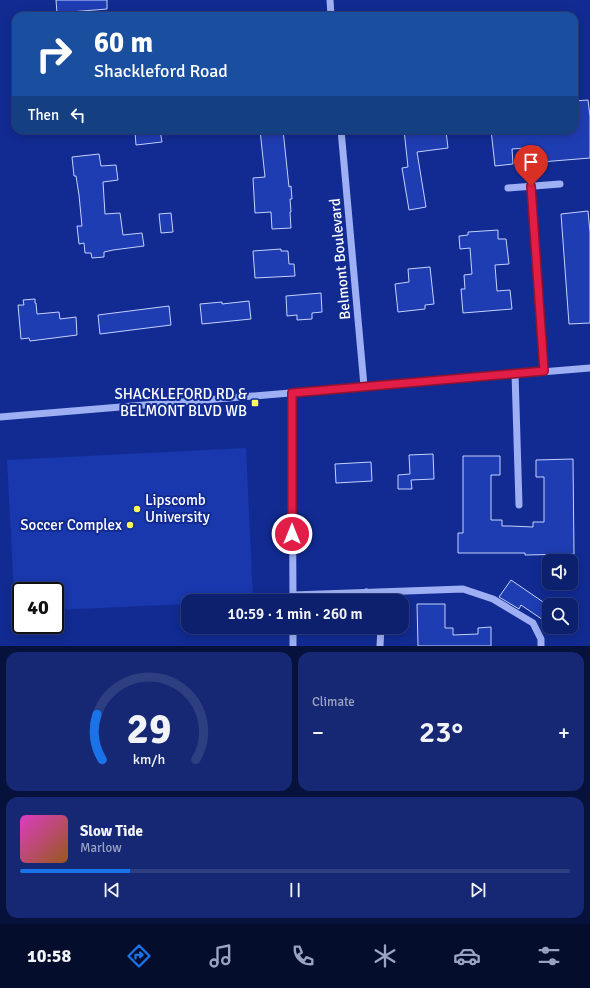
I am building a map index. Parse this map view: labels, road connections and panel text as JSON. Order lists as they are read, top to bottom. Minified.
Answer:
{"streets":{"street":["Belmont Boulevard"]},"places":{"transit":["SHACKLEFORD RD & BELMONT BLVD WB"],"other":["Lipscomb University","Soccer Complex"]},"page":{"turn":["60 m","Shackleford Road"],"then":"Then","limit":"40","trip":"10:59 · 1 min · 260 m","tile":"Climate","heat":["−","23°","+"],"song":["Slow Tide","Marlow"],"tabs":"10:58","gauge":["29","km/h"]}}
